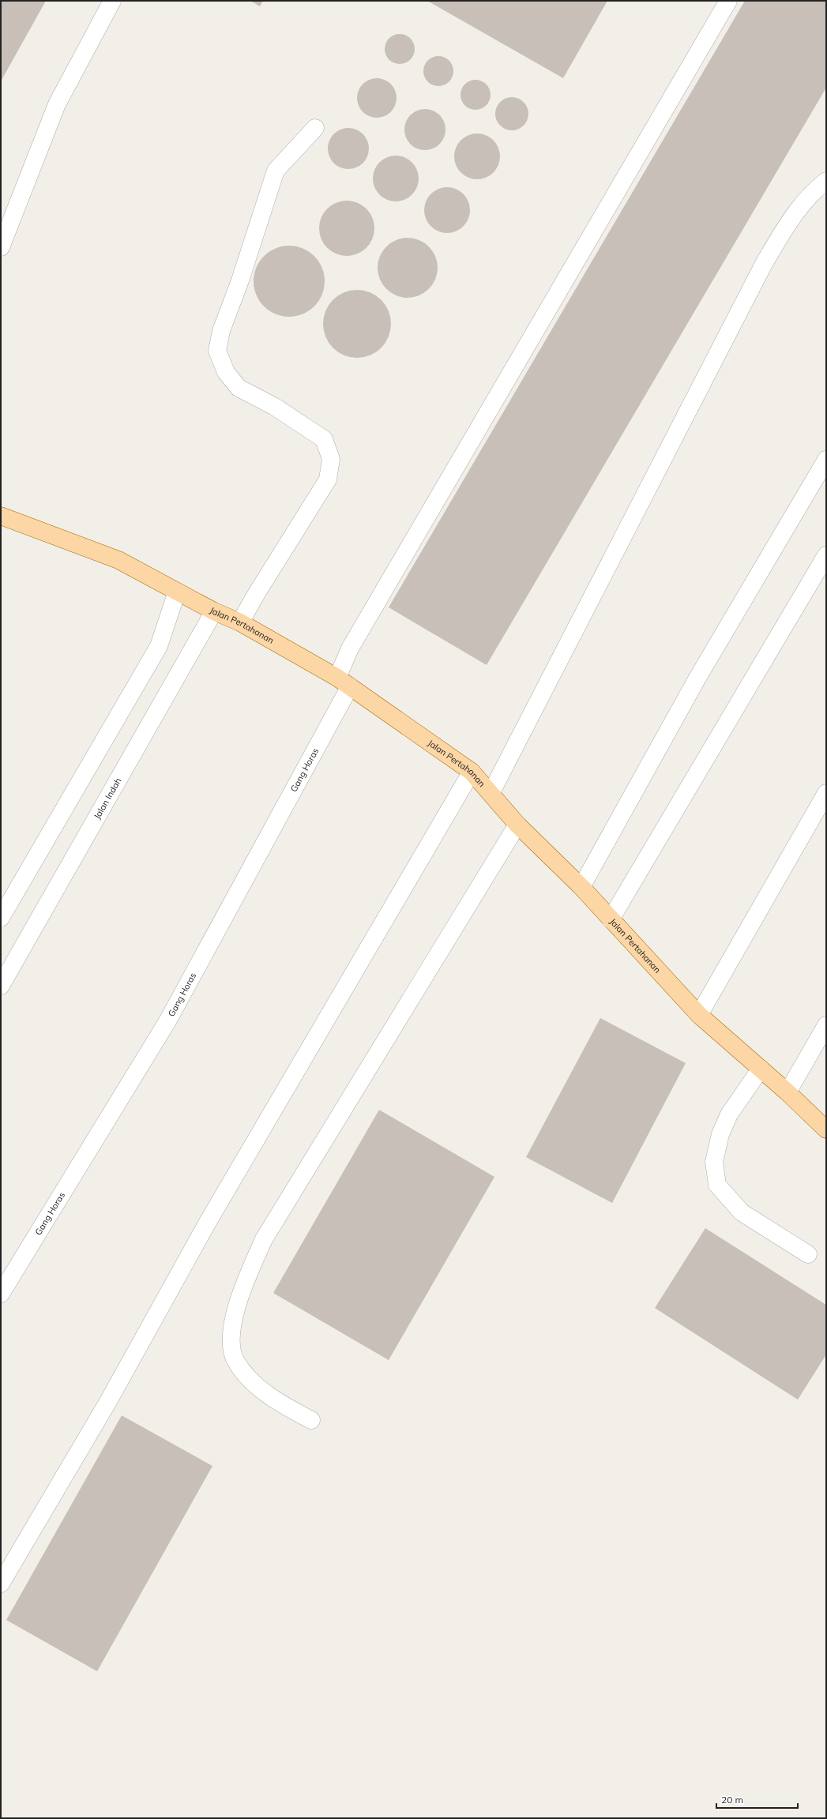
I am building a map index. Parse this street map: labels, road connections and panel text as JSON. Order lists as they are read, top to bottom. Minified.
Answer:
{"streets":{"main road":["Jalan Pertahanan"],"street":["Gang Horas","Jalan Indah"]},"crossings":[["Jalan Pertahanan","Gang Horas"],["Jalan Pertahanan","Jalan Indah"]],"scale_bar":"20 m"}
